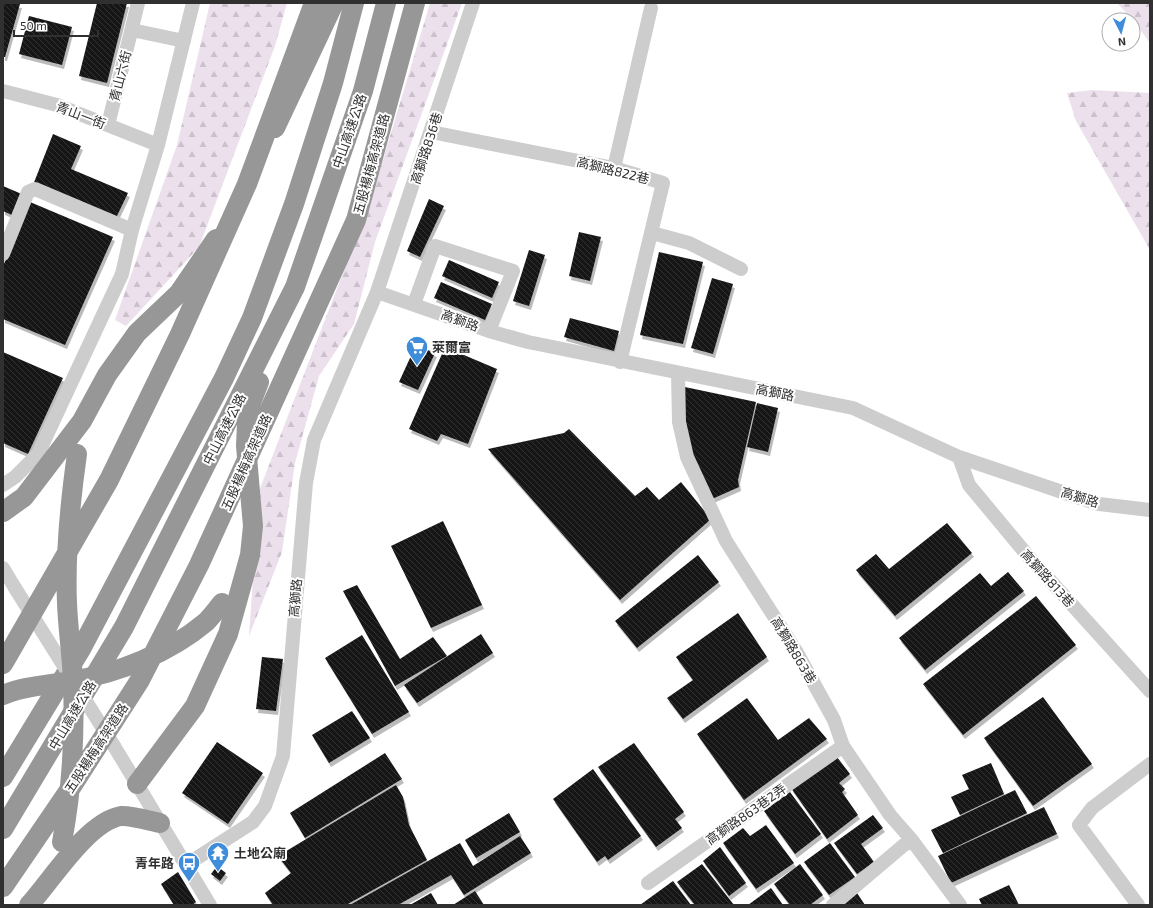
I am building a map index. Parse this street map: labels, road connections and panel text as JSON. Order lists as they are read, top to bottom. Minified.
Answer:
{"streets":{"highway":["中山高速公路","五股楊梅高架道路"],"street":["青山六街","青山一街","高獅路836巷","高獅路822巷","高獅路","高獅路813巷","高獅路863巷","高獅路863巷2弄"]},"crossings":[["青山六街","青山一街"],["高獅路836巷","高獅路822巷"],["高獅路836巷","高獅路"],["高獅路822巷","高獅路"],["高獅路","高獅路813巷"],["高獅路","高獅路863巷"],["高獅路863巷","高獅路863巷2弄"]],"places":{"supermarket":["萊爾富"],"temple":["土地公廟"],"bus stop":["青年路"]},"scale_bar":"50 m","north":"bottom"}
